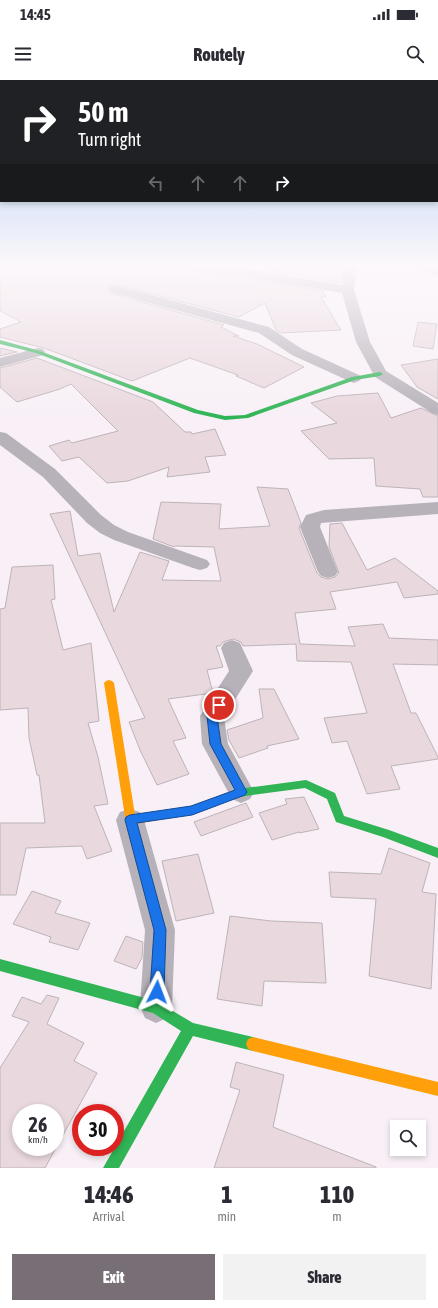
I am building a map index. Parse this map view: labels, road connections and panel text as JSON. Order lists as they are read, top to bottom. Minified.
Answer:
{"page":{"status":"14:45","header":"Routely","turn":["50 m","Turn right"],"speed":"26 km/h","limit":"30","eta":["14:46","Arrival","1","min","110","m"],"buttons":["Exit","Share"]}}
